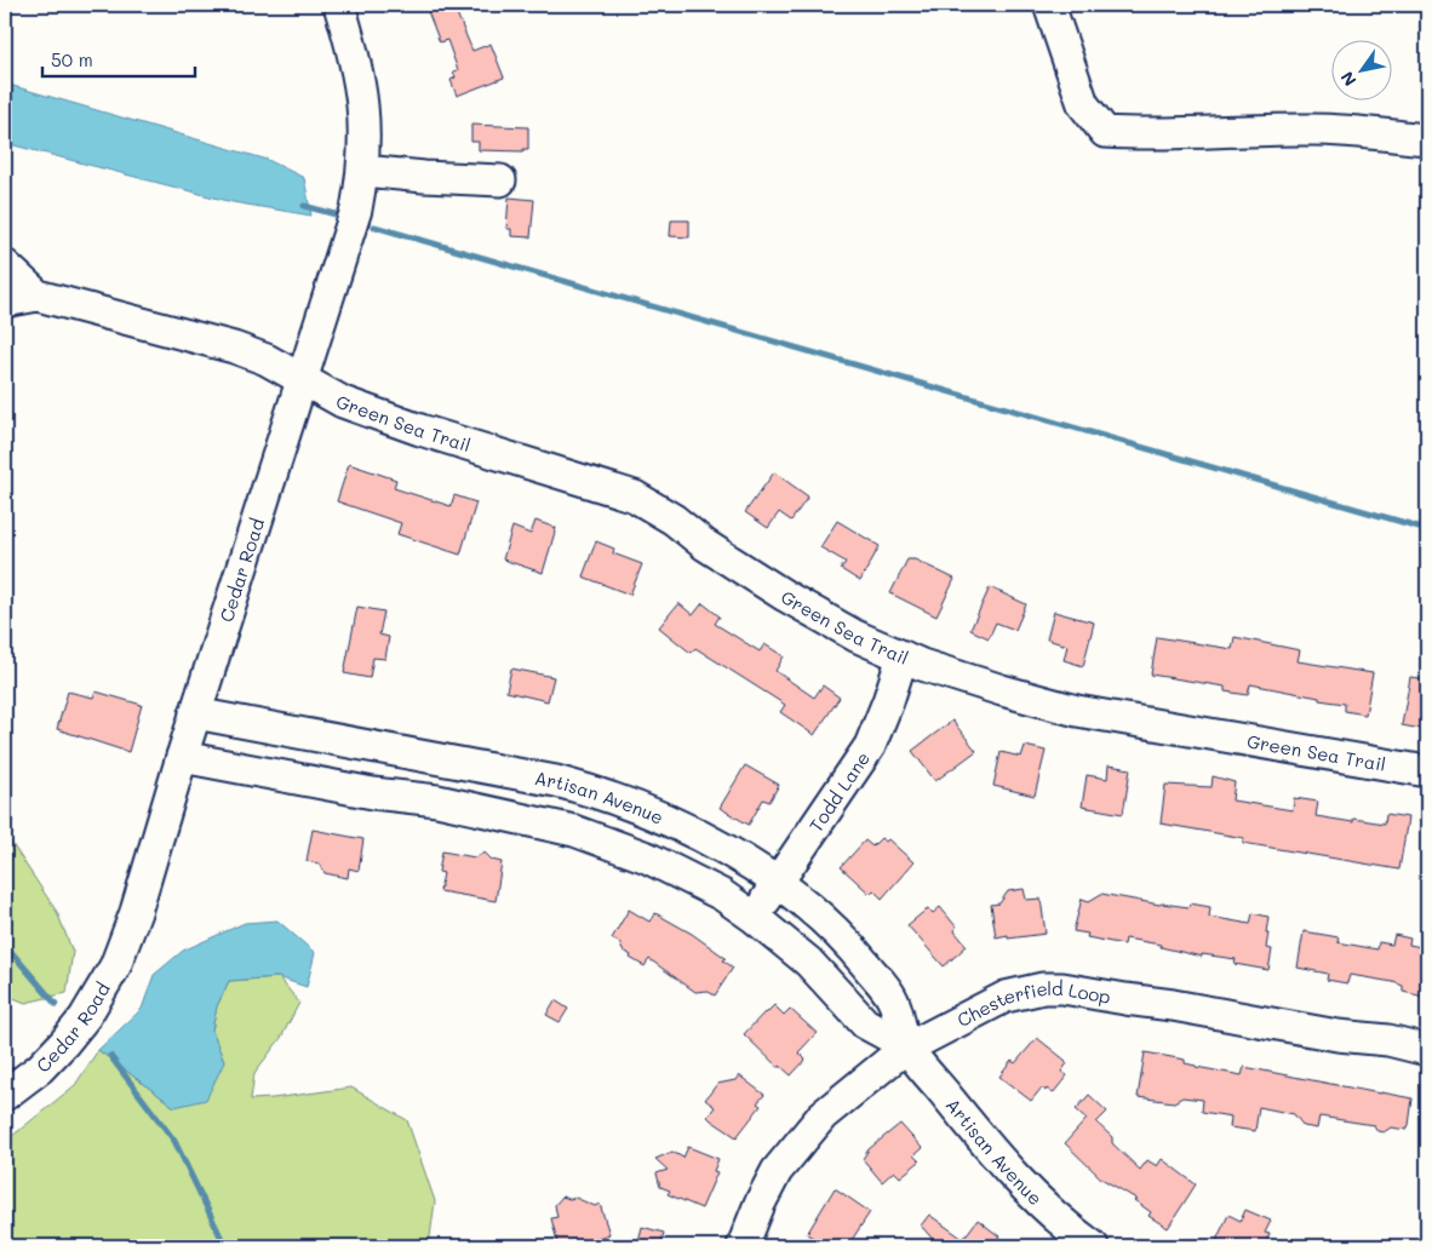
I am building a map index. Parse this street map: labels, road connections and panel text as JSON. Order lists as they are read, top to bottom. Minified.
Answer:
{"streets":{"street":["Green Sea Trail","Cedar Road","Todd Lane","Artisan Avenue","Chesterfield Loop"]},"crossings":[["Green Sea Trail","Cedar Road"],["Green Sea Trail","Todd Lane"],["Cedar Road","Artisan Avenue"],["Todd Lane","Artisan Avenue"],["Artisan Avenue","Chesterfield Loop"]],"scale_bar":"50 m","north":"bottom left"}
